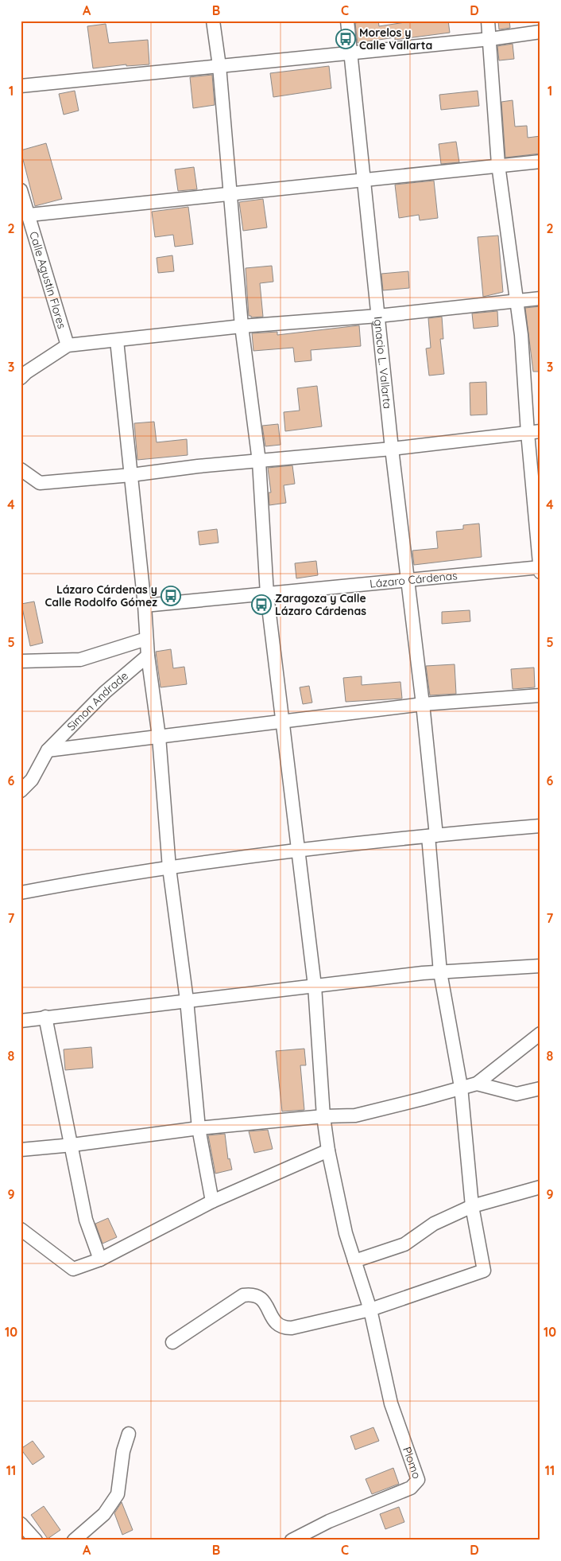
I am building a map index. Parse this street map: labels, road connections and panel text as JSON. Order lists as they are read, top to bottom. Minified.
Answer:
{"streets":{"street":["Calle Agustin Flores","Ignacio L. Vallarta","Lázaro Cárdenas","Simon Andrade","Plomo"]},"crossings":[["Ignacio L. Vallarta","Lázaro Cárdenas"],["Ignacio L. Vallarta","Plomo"]],"places":{"bus stop":["Morelos y Calle Vallarta","Lázaro Cárdenas y Calle Rodolfo Gómez","Zaragoza y Calle Lázaro Cárdenas"]},"grid":{"columns":["A","B","C","D"],"rows":["1","2","3","4","5","6","7","8","9","10","11"]}}
